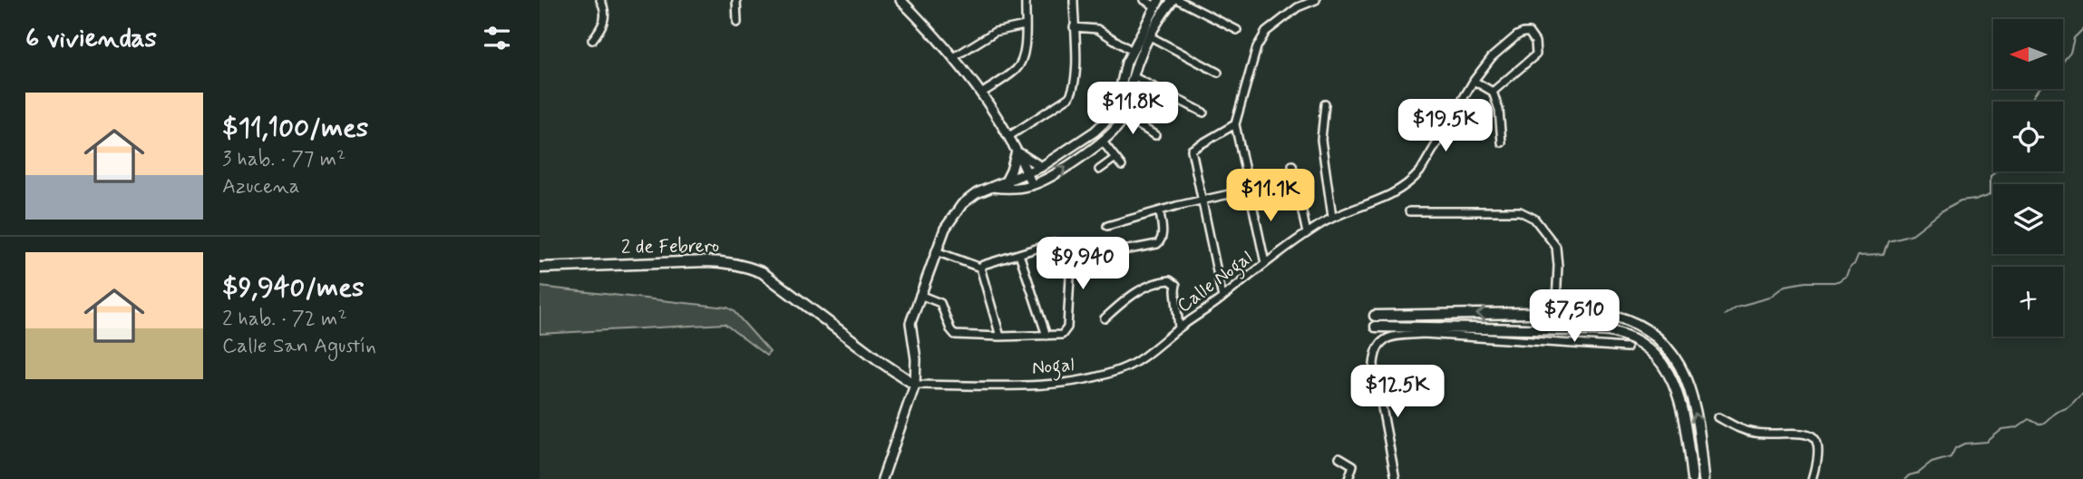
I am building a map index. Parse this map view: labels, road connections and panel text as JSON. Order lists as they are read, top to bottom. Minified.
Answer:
{"streets":{"main road":["2 de Febrero"],"street":["Calle Nogal","Nogal"]},"crossings":[["2 de Febrero","Nogal"],["Calle Nogal","Nogal"]],"north":"left","page":{"heading":"6 viviendas","map_buttons":"+","list":[{"name":"$11,100/mes","note":"3 hab. · 77 m² · Azucena"},{"name":"$9,940/mes","note":"2 hab. · 72 m² · Calle San Agustín"}],"price":["$11.8K","$19.5K","$11.1K","$9,940","$7,510","$12.5K"]}}
